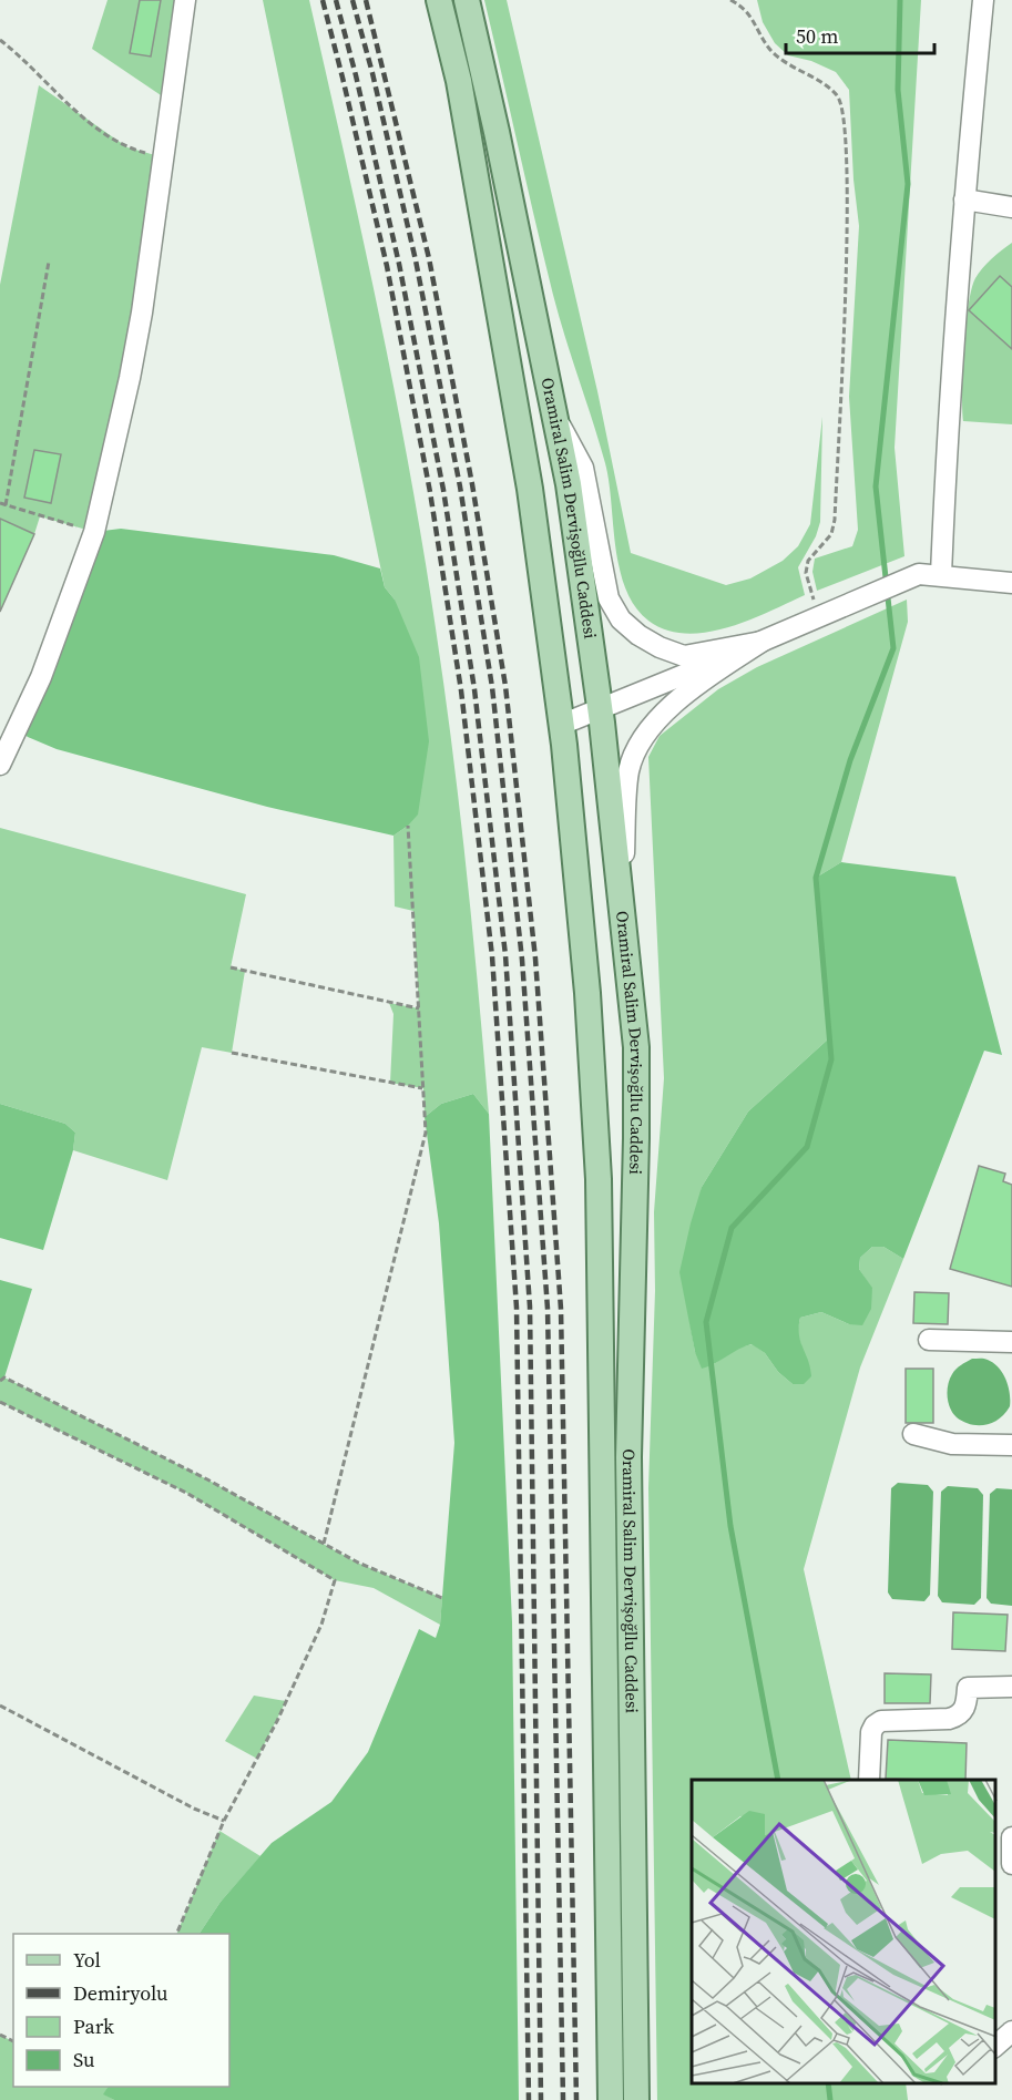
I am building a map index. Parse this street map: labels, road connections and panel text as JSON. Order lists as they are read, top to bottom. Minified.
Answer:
{"streets":{"main road":["Oramiral Salim Dervişoğllu Caddesi"]},"legend":["Yol","Demiryolu","Park","Su"],"scale_bar":"50 m"}
